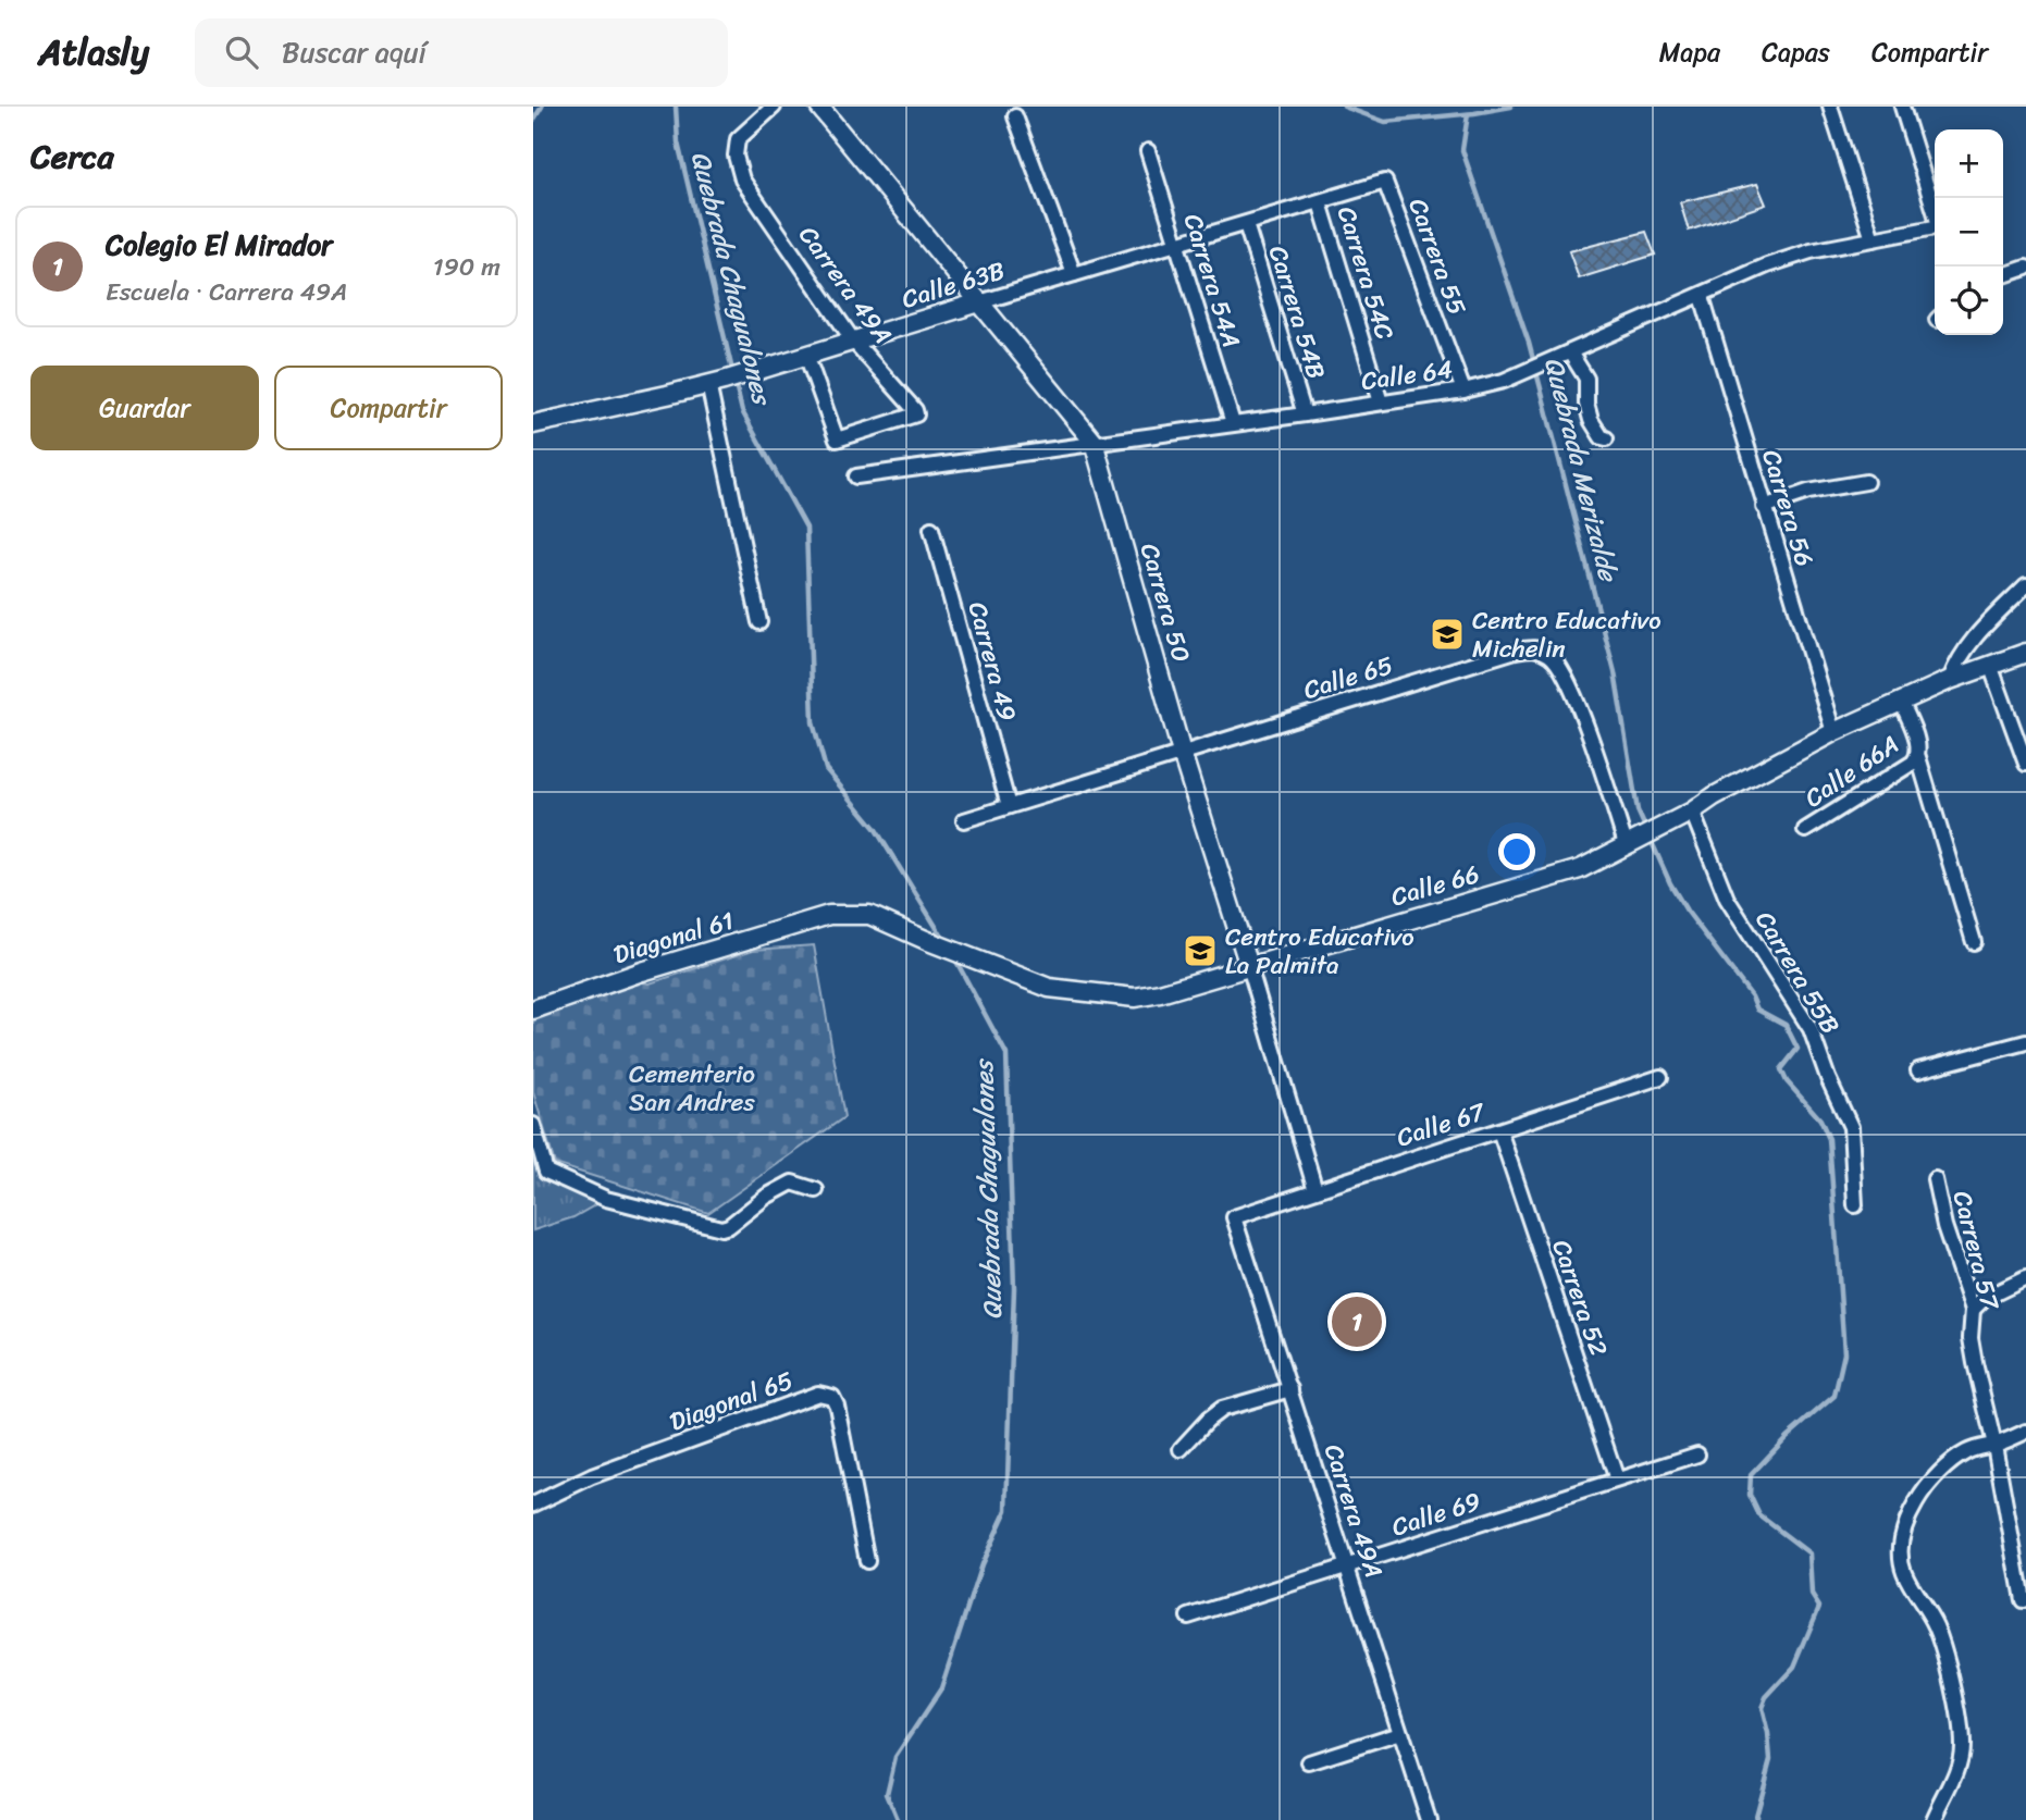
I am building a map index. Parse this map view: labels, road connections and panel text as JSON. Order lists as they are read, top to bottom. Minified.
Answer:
{"streets":{"street":["Carrera 55","Carrera 54C","Carrera 54A","Carrera 49A","Calle 63B","Carrera 54B","Calle 64","Carrera 56","Carrera 50","Carrera 49","Calle 65","Calle 66A","Calle 66","Diagonal 61","Carrera 55B","Calle 67","Carrera 57","Carrera 52","Diagonal 65","Calle 69"]},"crossings":[["Carrera 55","Calle 63B"],["Carrera 55","Calle 64"],["Carrera 54C","Calle 63B"],["Carrera 54C","Calle 64"],["Carrera 54A","Calle 63B"],["Carrera 54A","Calle 64"],["Carrera 49A","Calle 63B"],["Carrera 49A","Calle 67"],["Carrera 49A","Calle 69"],["Calle 63B","Carrera 54B"],["Calle 63B","Carrera 50"],["Carrera 54B","Calle 64"],["Calle 64","Carrera 56"],["Calle 64","Carrera 50"],["Carrera 56","Calle 66"],["Carrera 50","Calle 65"],["Carrera 50","Calle 66"],["Carrera 50","Calle 67"],["Carrera 49","Calle 65"],["Calle 65","Calle 66"],["Calle 66","Diagonal 61"],["Calle 66","Carrera 55B"],["Calle 67","Carrera 52"],["Carrera 52","Calle 69"]],"water":["Quebrada Chagualones","Quebrada Merizalde"],"parks":["Cementerio San Andres"],"places":{"school or university":["Centro Educativo Michelin","Centro Educativo La Palmita"]},"page":{"header":"Atlasly","search":"Buscar aquí","nav":["Mapa","Capas","Compartir"],"heading":"Cerca","map_buttons":["+","−"],"list":[{"mark":"1","name":"Colegio El Mirador","note":"Escuela · Carrera 49A","value":"190 m"}],"buttons":["Guardar","Compartir"],"pins":"1"}}
